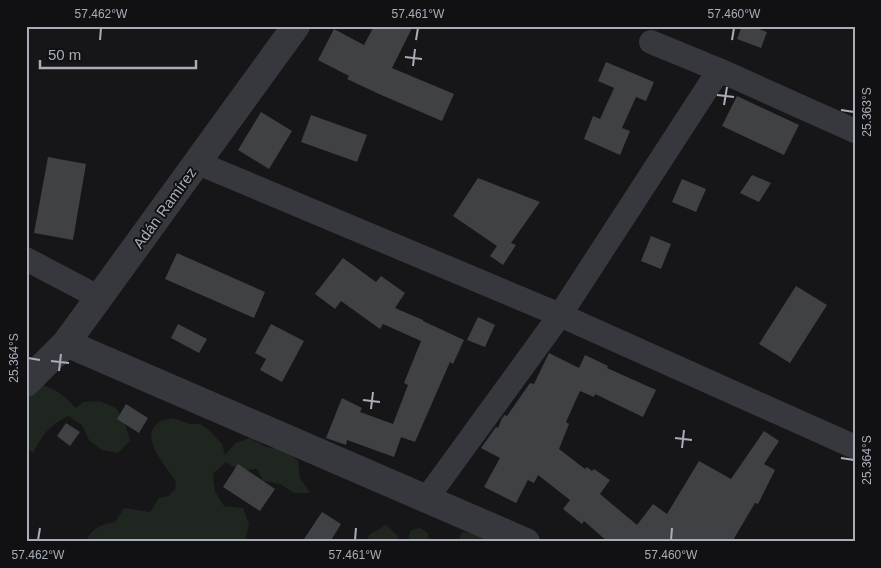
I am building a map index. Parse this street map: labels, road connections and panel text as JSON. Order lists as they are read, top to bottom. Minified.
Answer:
{"streets":{"street":["Adán Ramírez"]},"scale_bar":"50 m","coordinates":["57.462°W","57.461°W","57.460°W","25.363°S","25.364°S"]}
